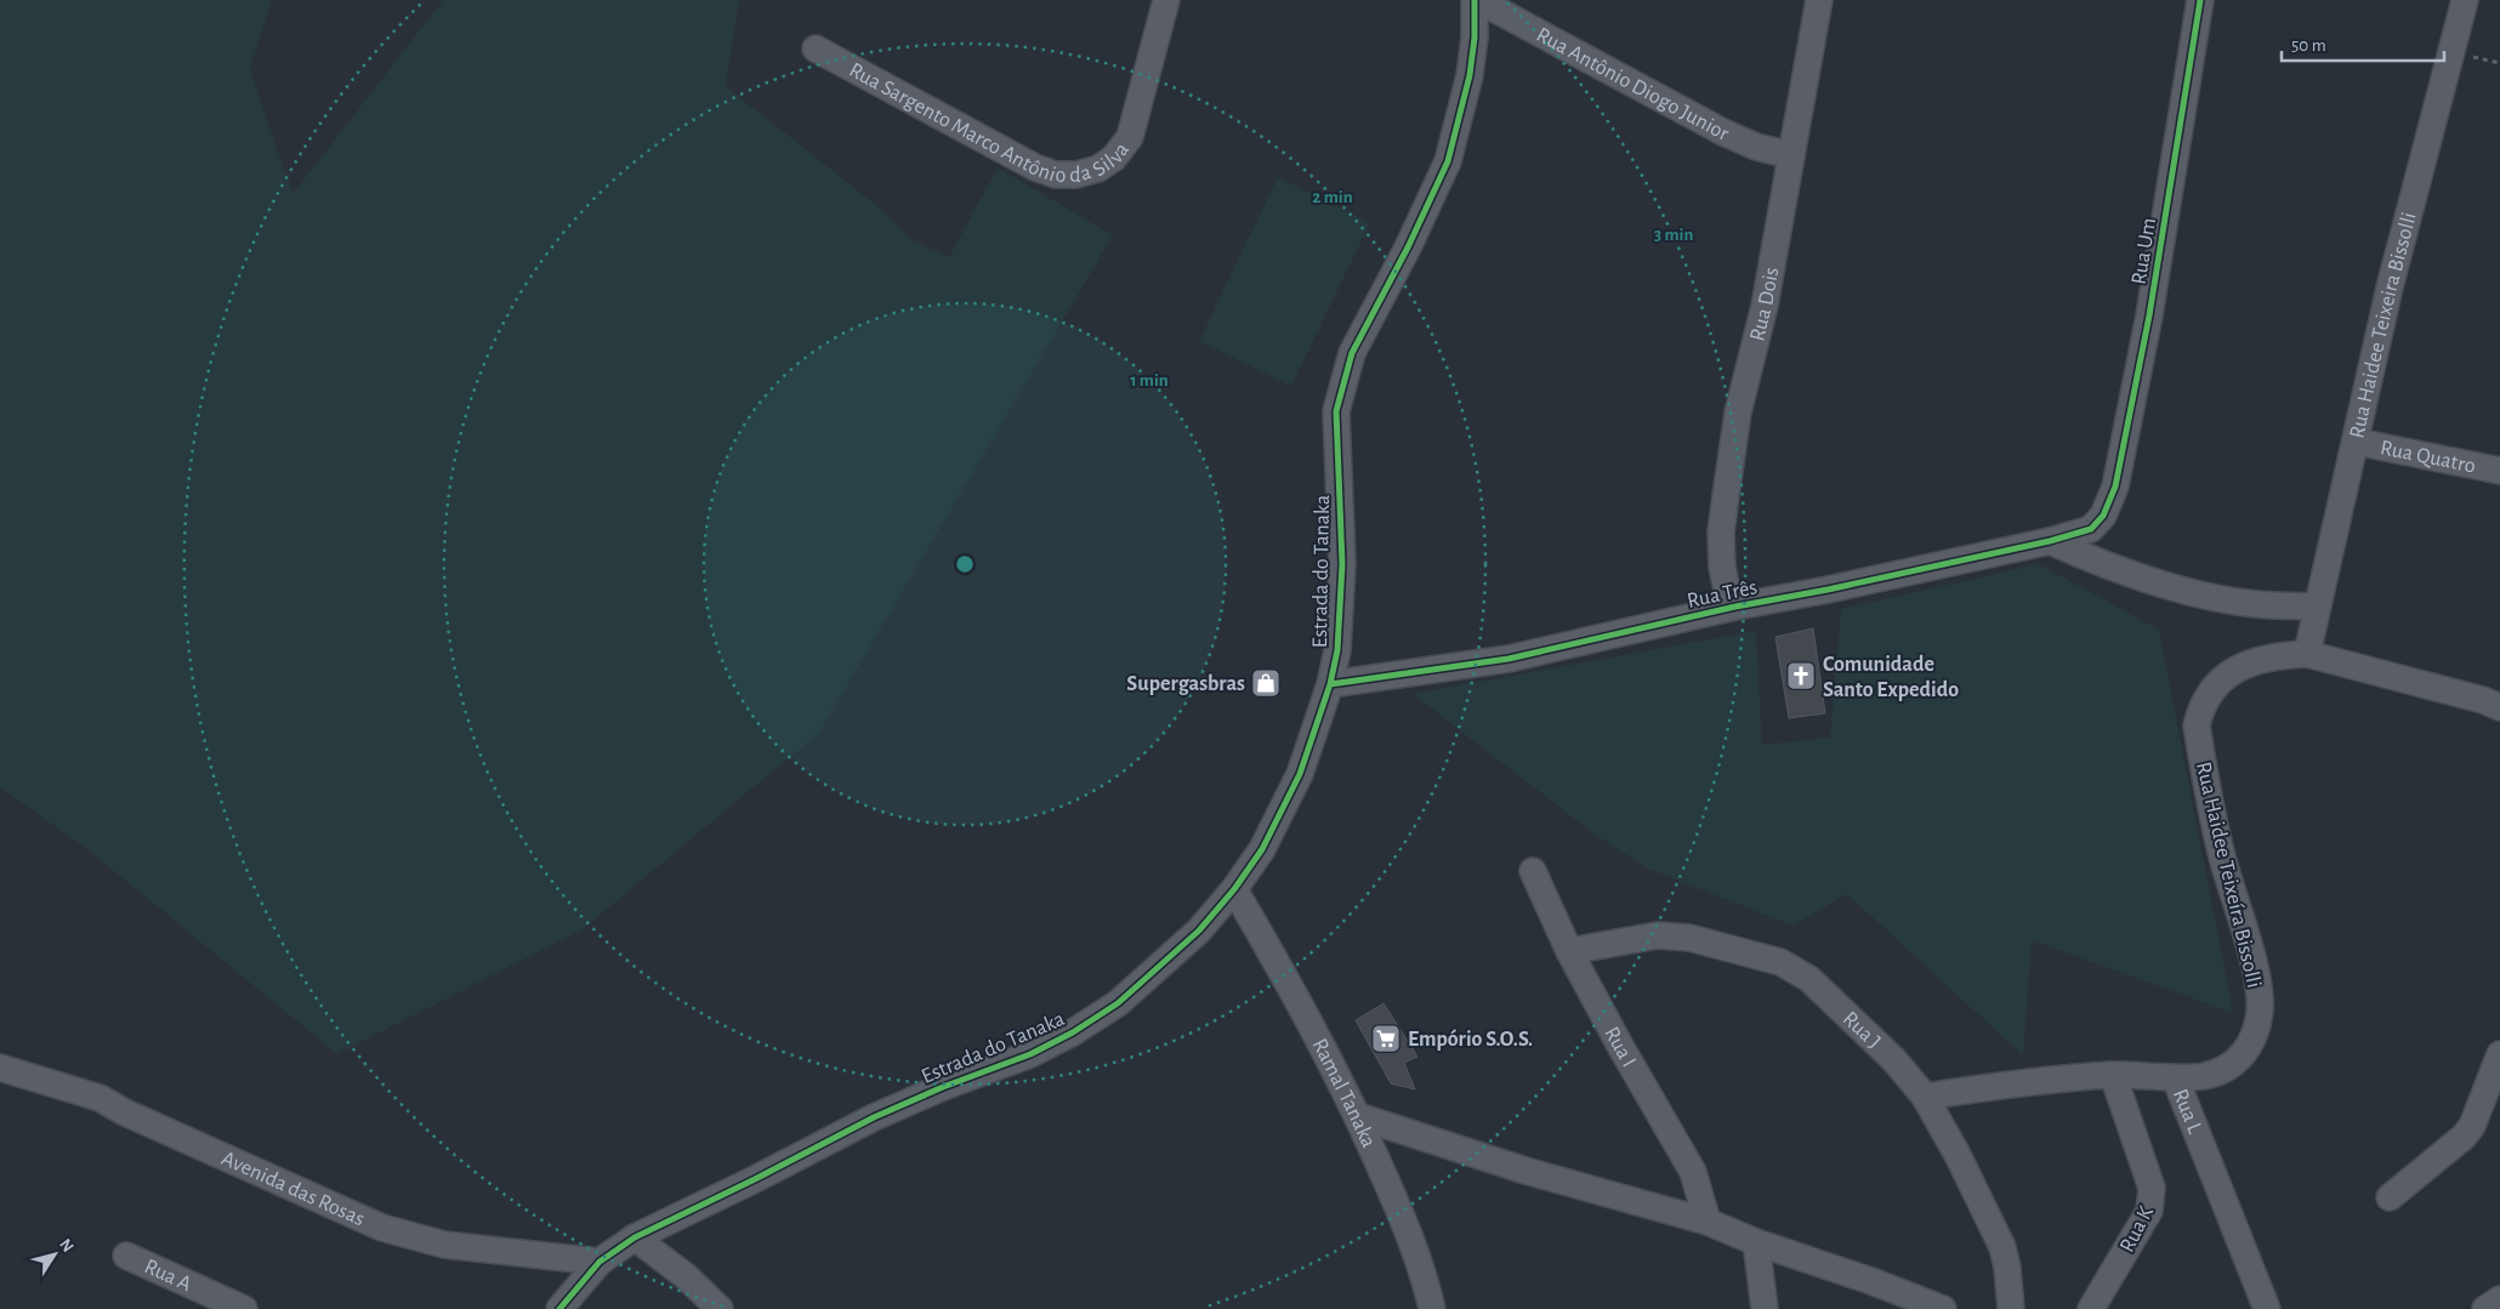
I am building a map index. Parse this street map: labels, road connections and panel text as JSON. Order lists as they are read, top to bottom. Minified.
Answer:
{"streets":{"street":["Rua Antônio Diogo Junior","Rua Sargento Marco Antônio da Silva","Rua Um","Rua Dois","Rua Haidee Teixeira Bissolli","Rua Quatro","Estrada do Tanaka","Rua Três","Rua Haidee Teixeíra Bissolli","Rua J","Rua I","Ramal Tanaka","Rua L","Avenida das Rosas","Rua K","Rua A"]},"crossings":[["Rua Antônio Diogo Junior","Rua Dois"],["Rua Antônio Diogo Junior","Estrada do Tanaka"],["Rua Um","Rua Três"],["Rua Dois","Rua Três"],["Rua Haidee Teixeira Bissolli","Rua Quatro"],["Rua Haidee Teixeira Bissolli","Rua Haidee Teixeíra Bissolli"],["Estrada do Tanaka","Rua Três"],["Estrada do Tanaka","Ramal Tanaka"],["Estrada do Tanaka","Avenida das Rosas"],["Rua Haidee Teixeíra Bissolli","Rua L"],["Rua J","Rua I"],["Rua J","Rua L"],["Rua L","Rua K"]],"places":{"church":["Comunidade Santo Expedido"],"shop":["Supergasbras"],"supermarket":["Empório S.O.S."]},"scale_bar":"50 m","north":"top right","rings":["2 min","3 min","1 min"]}
